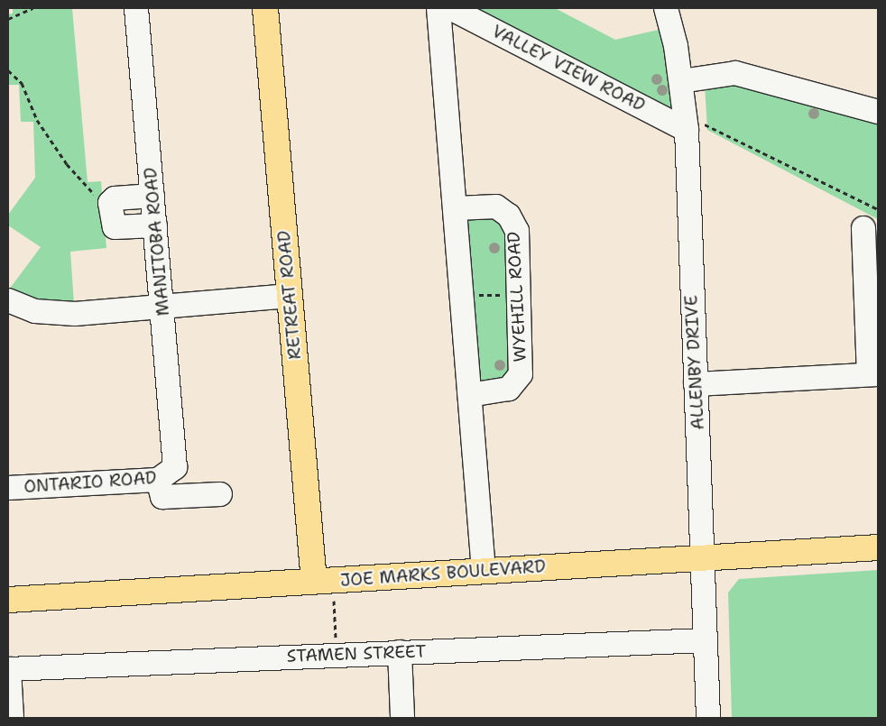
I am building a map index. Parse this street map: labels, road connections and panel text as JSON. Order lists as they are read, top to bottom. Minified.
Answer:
{"streets":{"main road":["RETREAT ROAD","JOE MARKS BOULEVARD"],"street":["VALLEY VIEW ROAD","MANITOBA ROAD","WYEHILL ROAD","ALLENBY DRIVE","ONTARIO ROAD","STAMEN STREET"]},"crossings":[["VALLEY VIEW ROAD","ALLENBY DRIVE"],["MANITOBA ROAD","ONTARIO ROAD"],["RETREAT ROAD","JOE MARKS BOULEVARD"],["ALLENBY DRIVE","JOE MARKS BOULEVARD"],["ALLENBY DRIVE","STAMEN STREET"]]}
